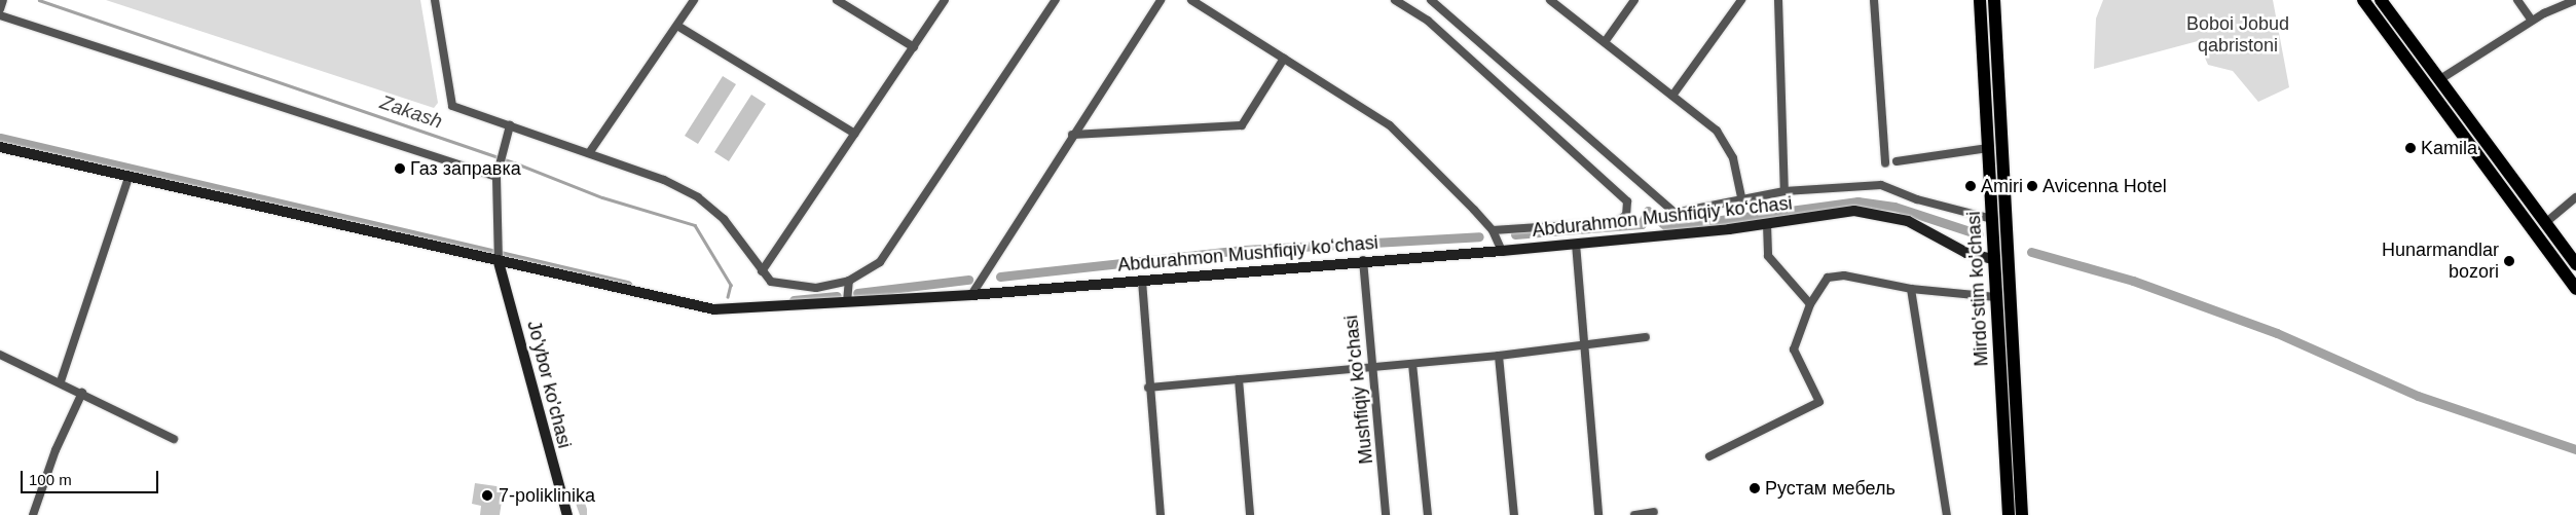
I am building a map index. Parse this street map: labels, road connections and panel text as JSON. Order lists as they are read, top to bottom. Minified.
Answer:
{"streets":{"main road":["Mirdo'stim ko'chasi"],"street":["Abdurahmon Mushfiqiy koʻchasi","Jo'ybor ko'chasi","Mushfiqiy ko'chasi"]},"crossings":[["Abdurahmon Mushfiqiy koʻchasi","Mirdo'stim ko'chasi"],["Abdurahmon Mushfiqiy koʻchasi","Jo'ybor ko'chasi"],["Abdurahmon Mushfiqiy koʻchasi","Mushfiqiy ko'chasi"]],"water":["Zakash"],"parks":["Boboi Jobud qabristoni"],"places":["Kamila","Газ заправка","Amiri","Avicenna Hotel","Hunarmandlar bozori","Рустам мебель","7-poliklinika"],"scale_bar":"100 m"}
